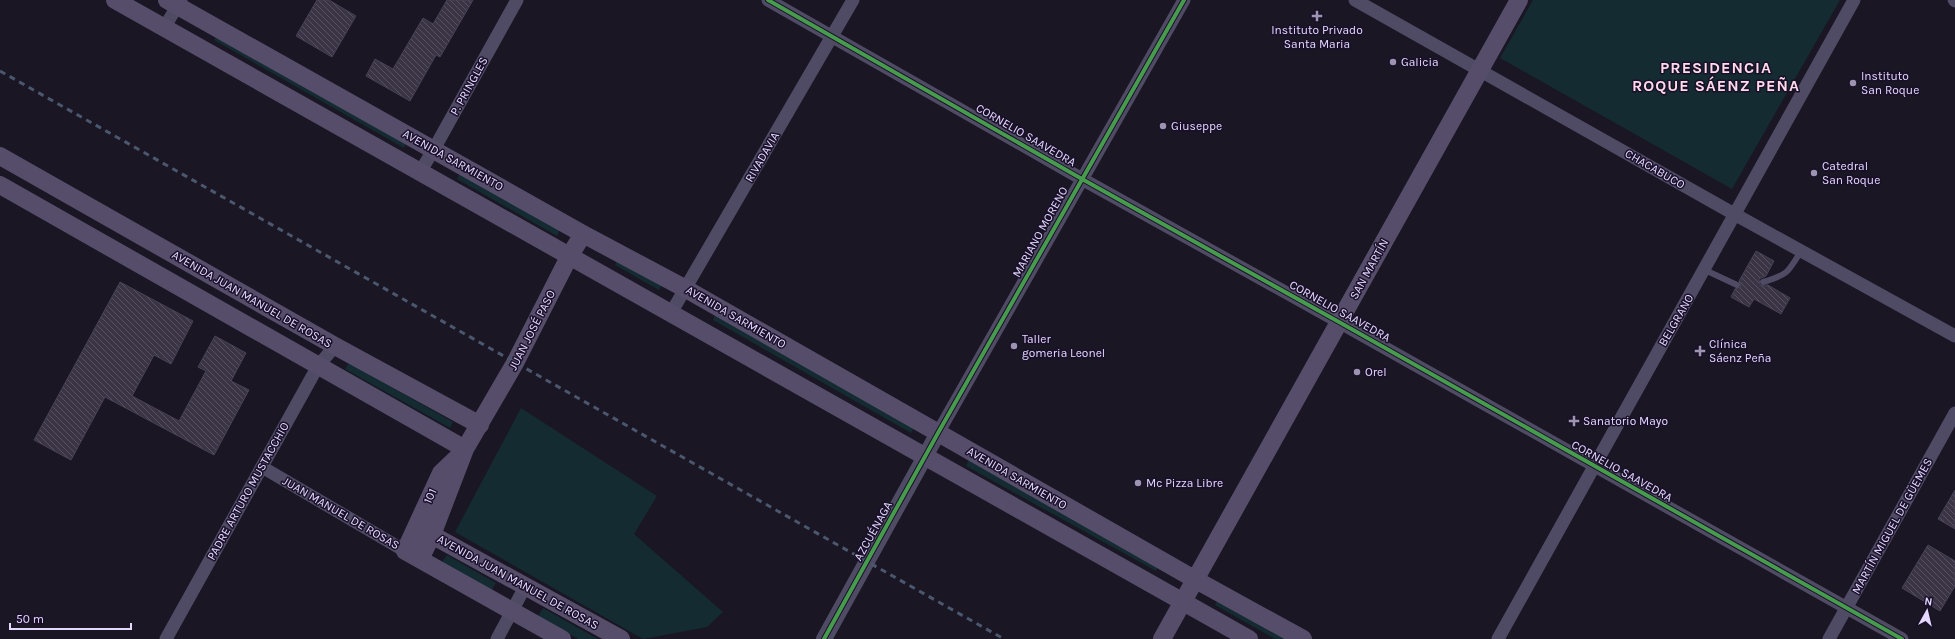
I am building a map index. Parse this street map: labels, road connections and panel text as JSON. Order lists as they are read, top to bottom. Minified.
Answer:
{"streets":{"main road":["AVENIDA SARMIENTO","SAN MARTÍN","AVENIDA JUAN MANUEL DE ROSAS","JUAN JOSÉ PASO","101"],"street":["P. PRINGLES","CORNELIO SAAVEDRA","RIVADAVIA","CHACABUCO","MARIANO MORENO","BELGRANO","PADRE ARTURO MUSTACCHIO","JUAN MANUEL DE ROSAS","MARTÍN MIGUEL DE GÜEMES","AZCUÉNAGA"]},"crossings":[["P. PRINGLES","AVENIDA SARMIENTO"],["CORNELIO SAAVEDRA","RIVADAVIA"],["CORNELIO SAAVEDRA","MARIANO MORENO"],["CORNELIO SAAVEDRA","SAN MARTÍN"],["CORNELIO SAAVEDRA","BELGRANO"],["CORNELIO SAAVEDRA","MARTÍN MIGUEL DE GÜEMES"],["RIVADAVIA","AVENIDA SARMIENTO"],["AVENIDA SARMIENTO","MARIANO MORENO"],["AVENIDA SARMIENTO","SAN MARTÍN"],["AVENIDA SARMIENTO","JUAN JOSÉ PASO"],["AVENIDA SARMIENTO","AZCUÉNAGA"],["CHACABUCO","SAN MARTÍN"],["CHACABUCO","BELGRANO"],["MARIANO MORENO","AZCUÉNAGA"],["AVENIDA JUAN MANUEL DE ROSAS","JUAN JOSÉ PASO"],["AVENIDA JUAN MANUEL DE ROSAS","PADRE ARTURO MUSTACCHIO"],["AVENIDA JUAN MANUEL DE ROSAS","101"],["PADRE ARTURO MUSTACCHIO","JUAN MANUEL DE ROSAS"],["101","JUAN MANUEL DE ROSAS"]],"districts":["PRESIDENCIA ROQUE SÁENZ PEÑA"],"places":{"health":["Instituto Privado Santa Maria","Clínica Sáenz Peña","Sanatorio Mayo"],"other":["Galicia","Instituto San Roque","Giuseppe","Catedral San Roque","Taller gomeria Leonel","Orel","Mc Pizza Libre"]},"scale_bar":"50 m","north":"top"}
